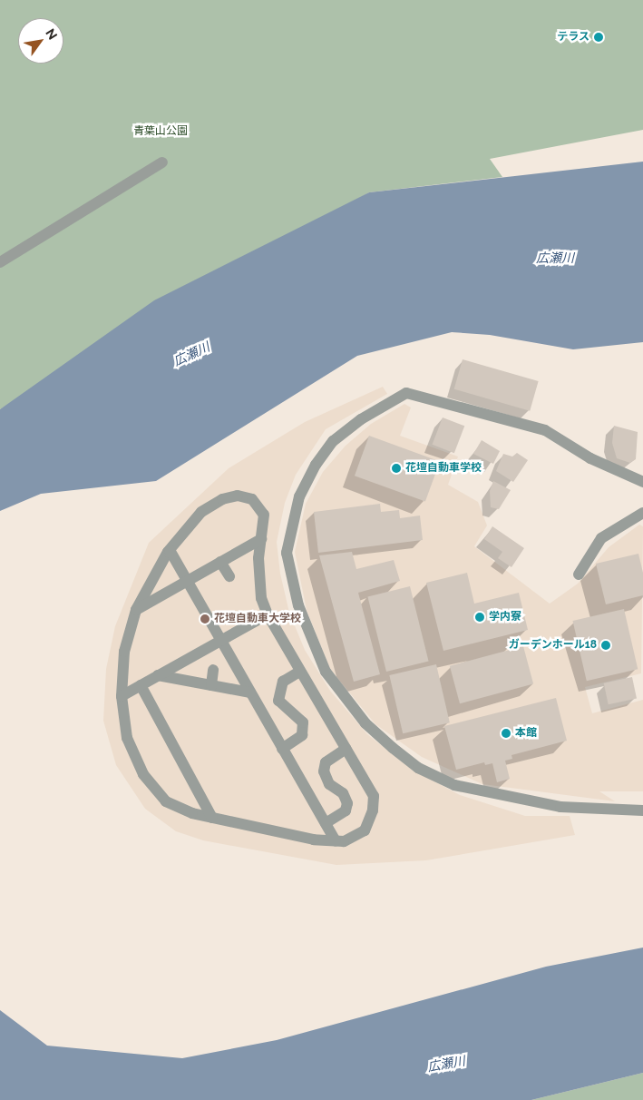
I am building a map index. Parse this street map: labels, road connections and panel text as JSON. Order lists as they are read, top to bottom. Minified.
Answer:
{"water":["広瀬川"],"parks":["青葉山公園"],"places":["テラス","花壇自動車学校","学内寮","花壇自動車大学校","ガーデンホール18","本館"],"north":"top right"}
